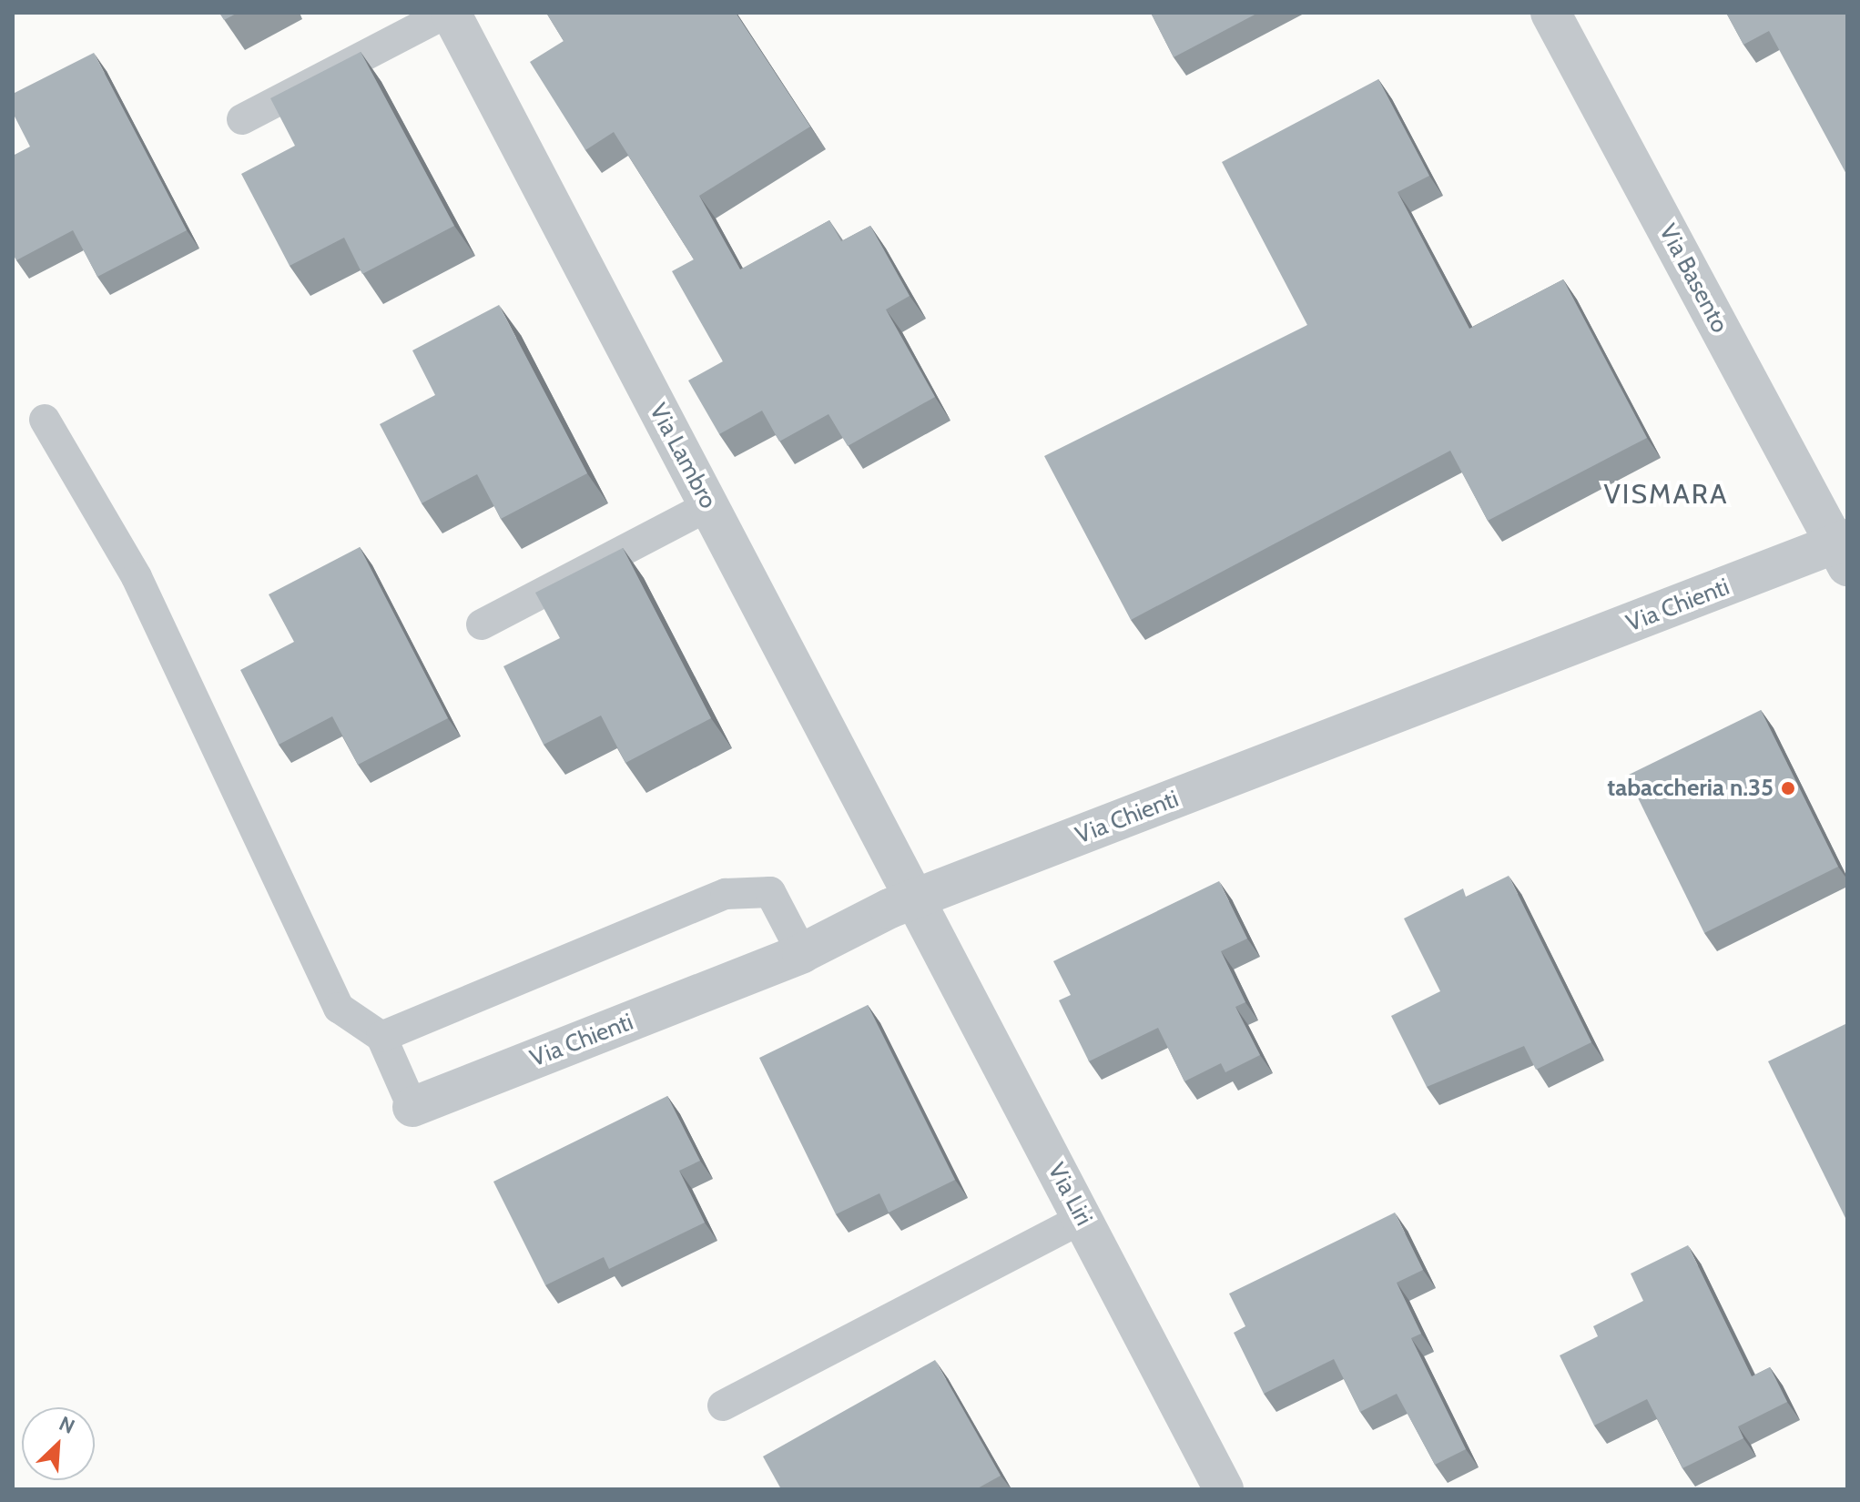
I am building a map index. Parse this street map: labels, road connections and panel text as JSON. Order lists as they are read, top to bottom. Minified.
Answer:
{"streets":{"street":["Via Basento","Via Lambro","Via Chienti","Via Liri"]},"crossings":[["Via Basento","Via Chienti"],["Via Lambro","Via Chienti"],["Via Lambro","Via Liri"],["Via Chienti","Via Liri"]],"districts":["VISMARA"],"places":["tabaccheria n.35"],"north":"top right"}
